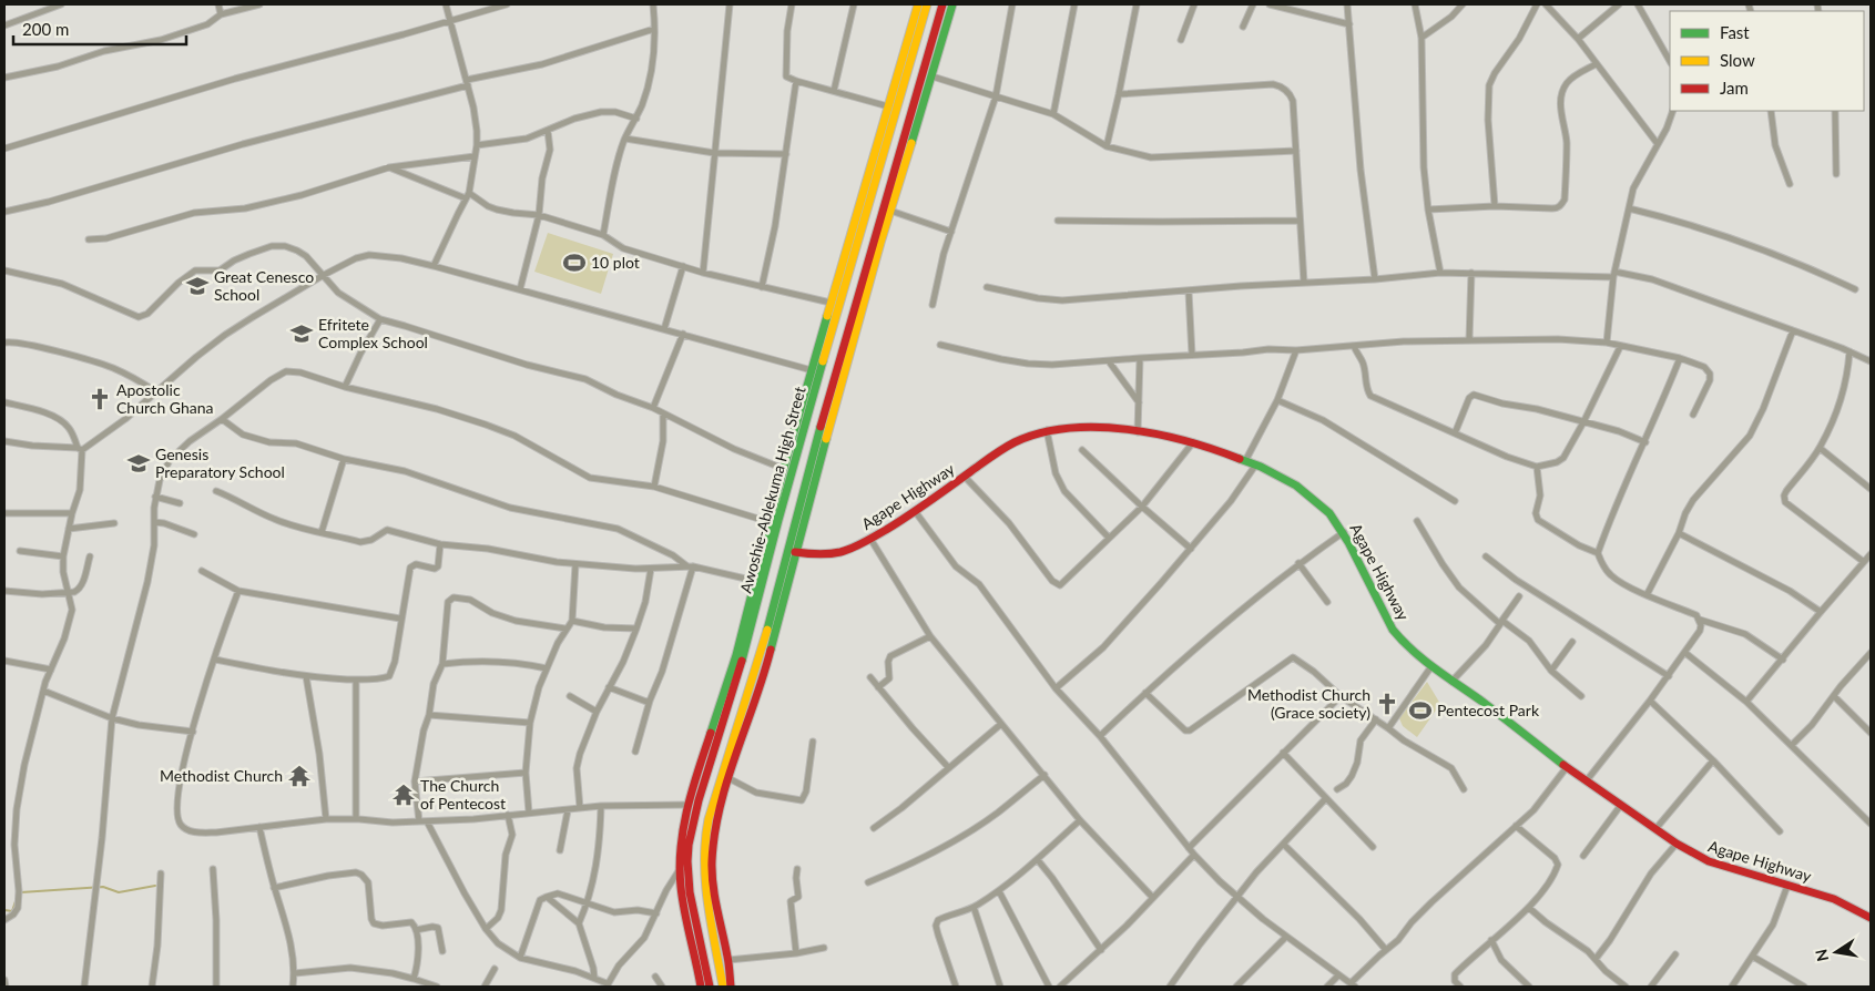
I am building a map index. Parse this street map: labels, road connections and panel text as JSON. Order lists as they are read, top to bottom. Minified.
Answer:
{"streets":{"street":["Awoshie-Ablekuma High Street","Agape Highway"]},"crossings":[["Awoshie-Ablekuma High Street","Agape Highway"]],"places":{"sports":["10 plot","Pentecost Park"],"school or university":["Great Cenesco School","Efritete Complex School","Genesis Preparatory School"],"church":["Apostolic Church Ghana","Methodist Church (Grace society)"],"temple":["Methodist Church","The Church of Pentecost"]},"legend":["Fast","Slow","Jam"],"scale_bar":"200 m","north":"left"}
